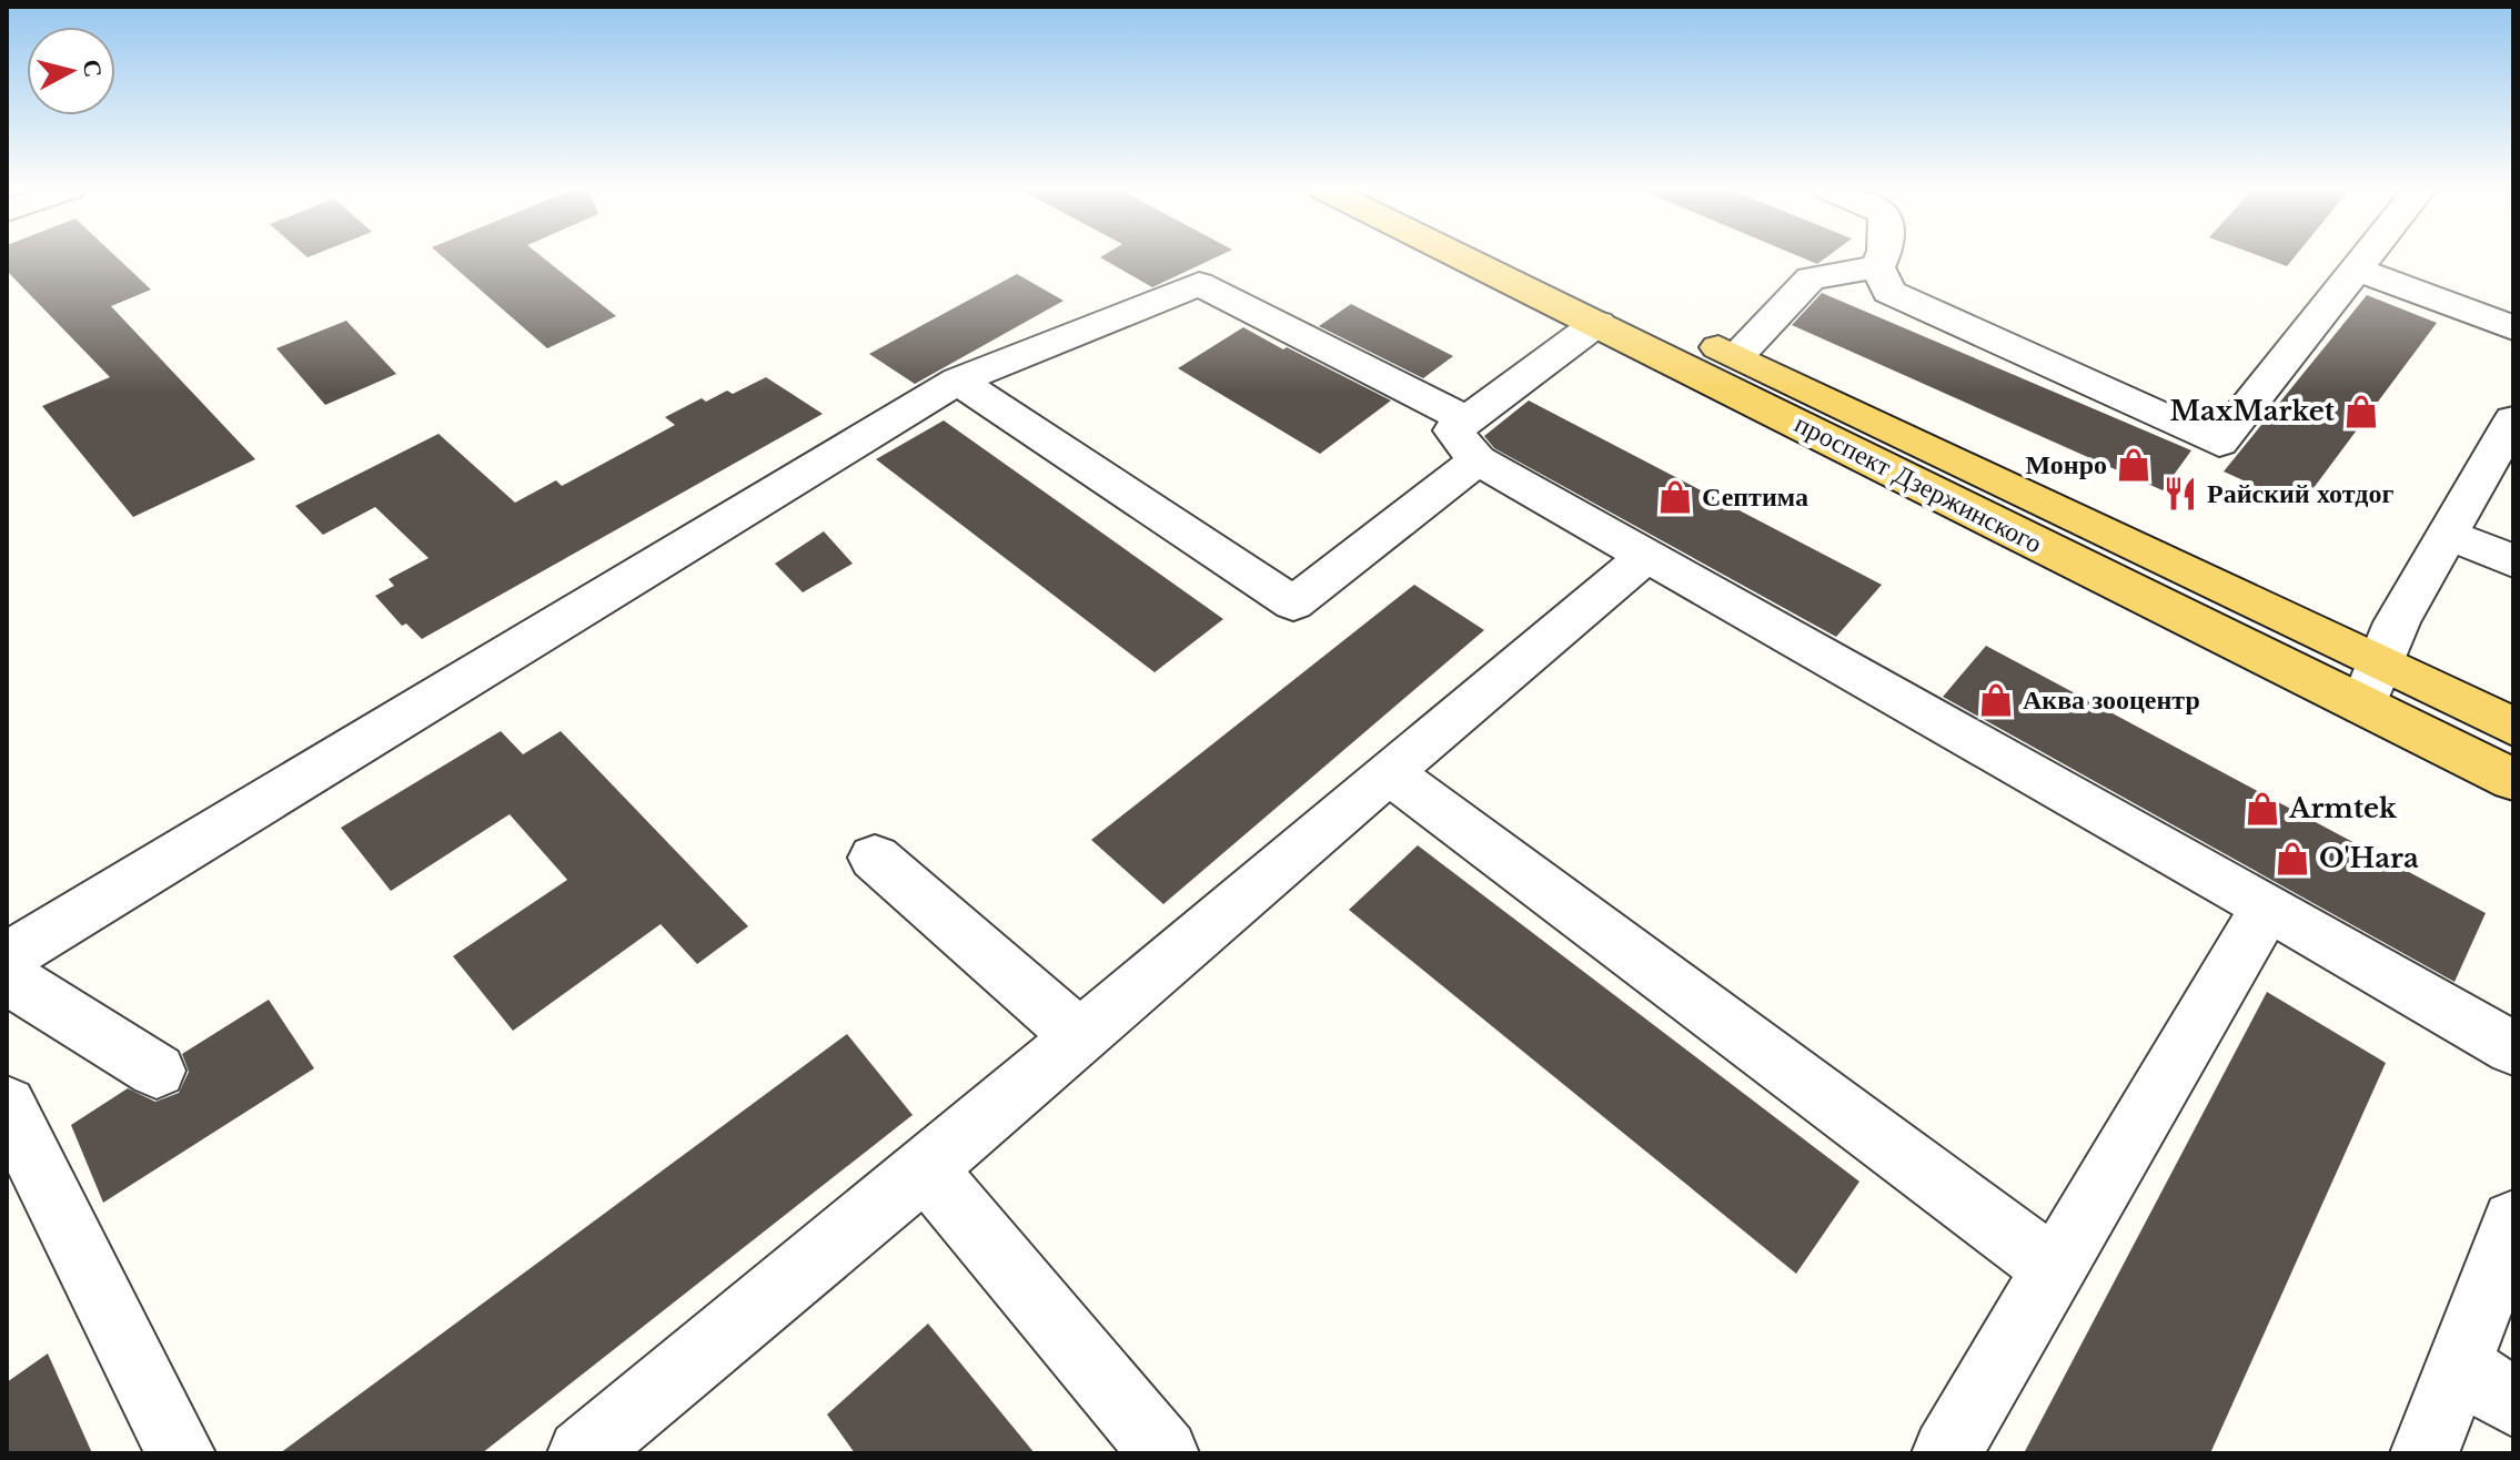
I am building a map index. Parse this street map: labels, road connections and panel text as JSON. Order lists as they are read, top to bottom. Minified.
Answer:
{"streets":{"main road":["проспект Дзержинского"]},"places":{"shop":["MaxMarket","Монро","Септима","Аква зооцентр","Armtek","O'Hara"],"restaurant":["Райский хотдог"]},"north":"right"}
